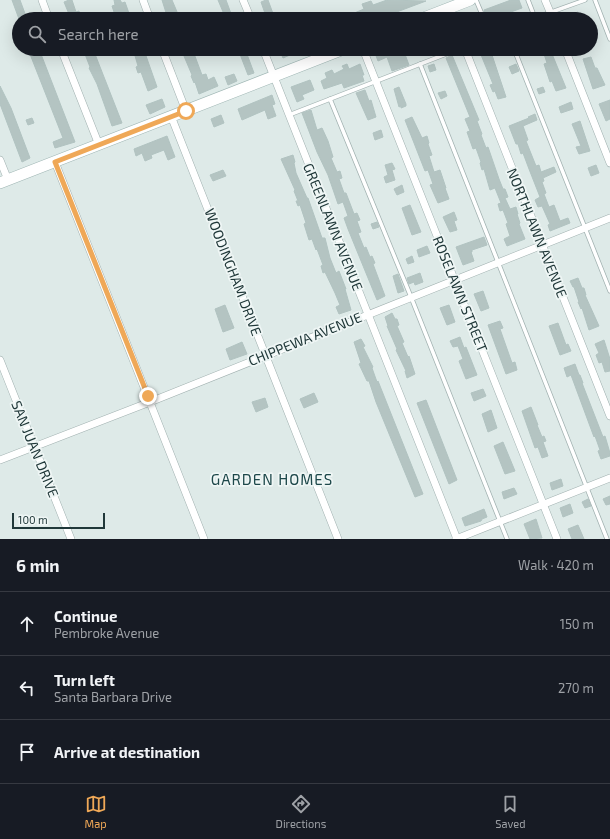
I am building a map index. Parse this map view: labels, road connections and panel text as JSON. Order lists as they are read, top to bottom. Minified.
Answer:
{"streets":{"street":["GREENLAWN AVENUE","NORTHLAWN AVENUE","WOODINGHAM DRIVE","ROSELAWN STREET","CHIPPEWA AVENUE","SAN JUAN DRIVE"]},"crossings":[["GREENLAWN AVENUE","CHIPPEWA AVENUE"],["NORTHLAWN AVENUE","CHIPPEWA AVENUE"],["WOODINGHAM DRIVE","CHIPPEWA AVENUE"],["ROSELAWN STREET","CHIPPEWA AVENUE"],["CHIPPEWA AVENUE","SAN JUAN DRIVE"]],"districts":["GARDEN HOMES"],"scale_bar":"100 m","page":{"search":"Search here","scale":"100 m","heading":["6 min","Walk · 420 m"],"list":[["Continue","Pembroke Avenue","150 m"],["Turn left","Santa Barbara Drive","270 m"],"Arrive at destination"],"nav":["Map","Directions","Saved"]}}
